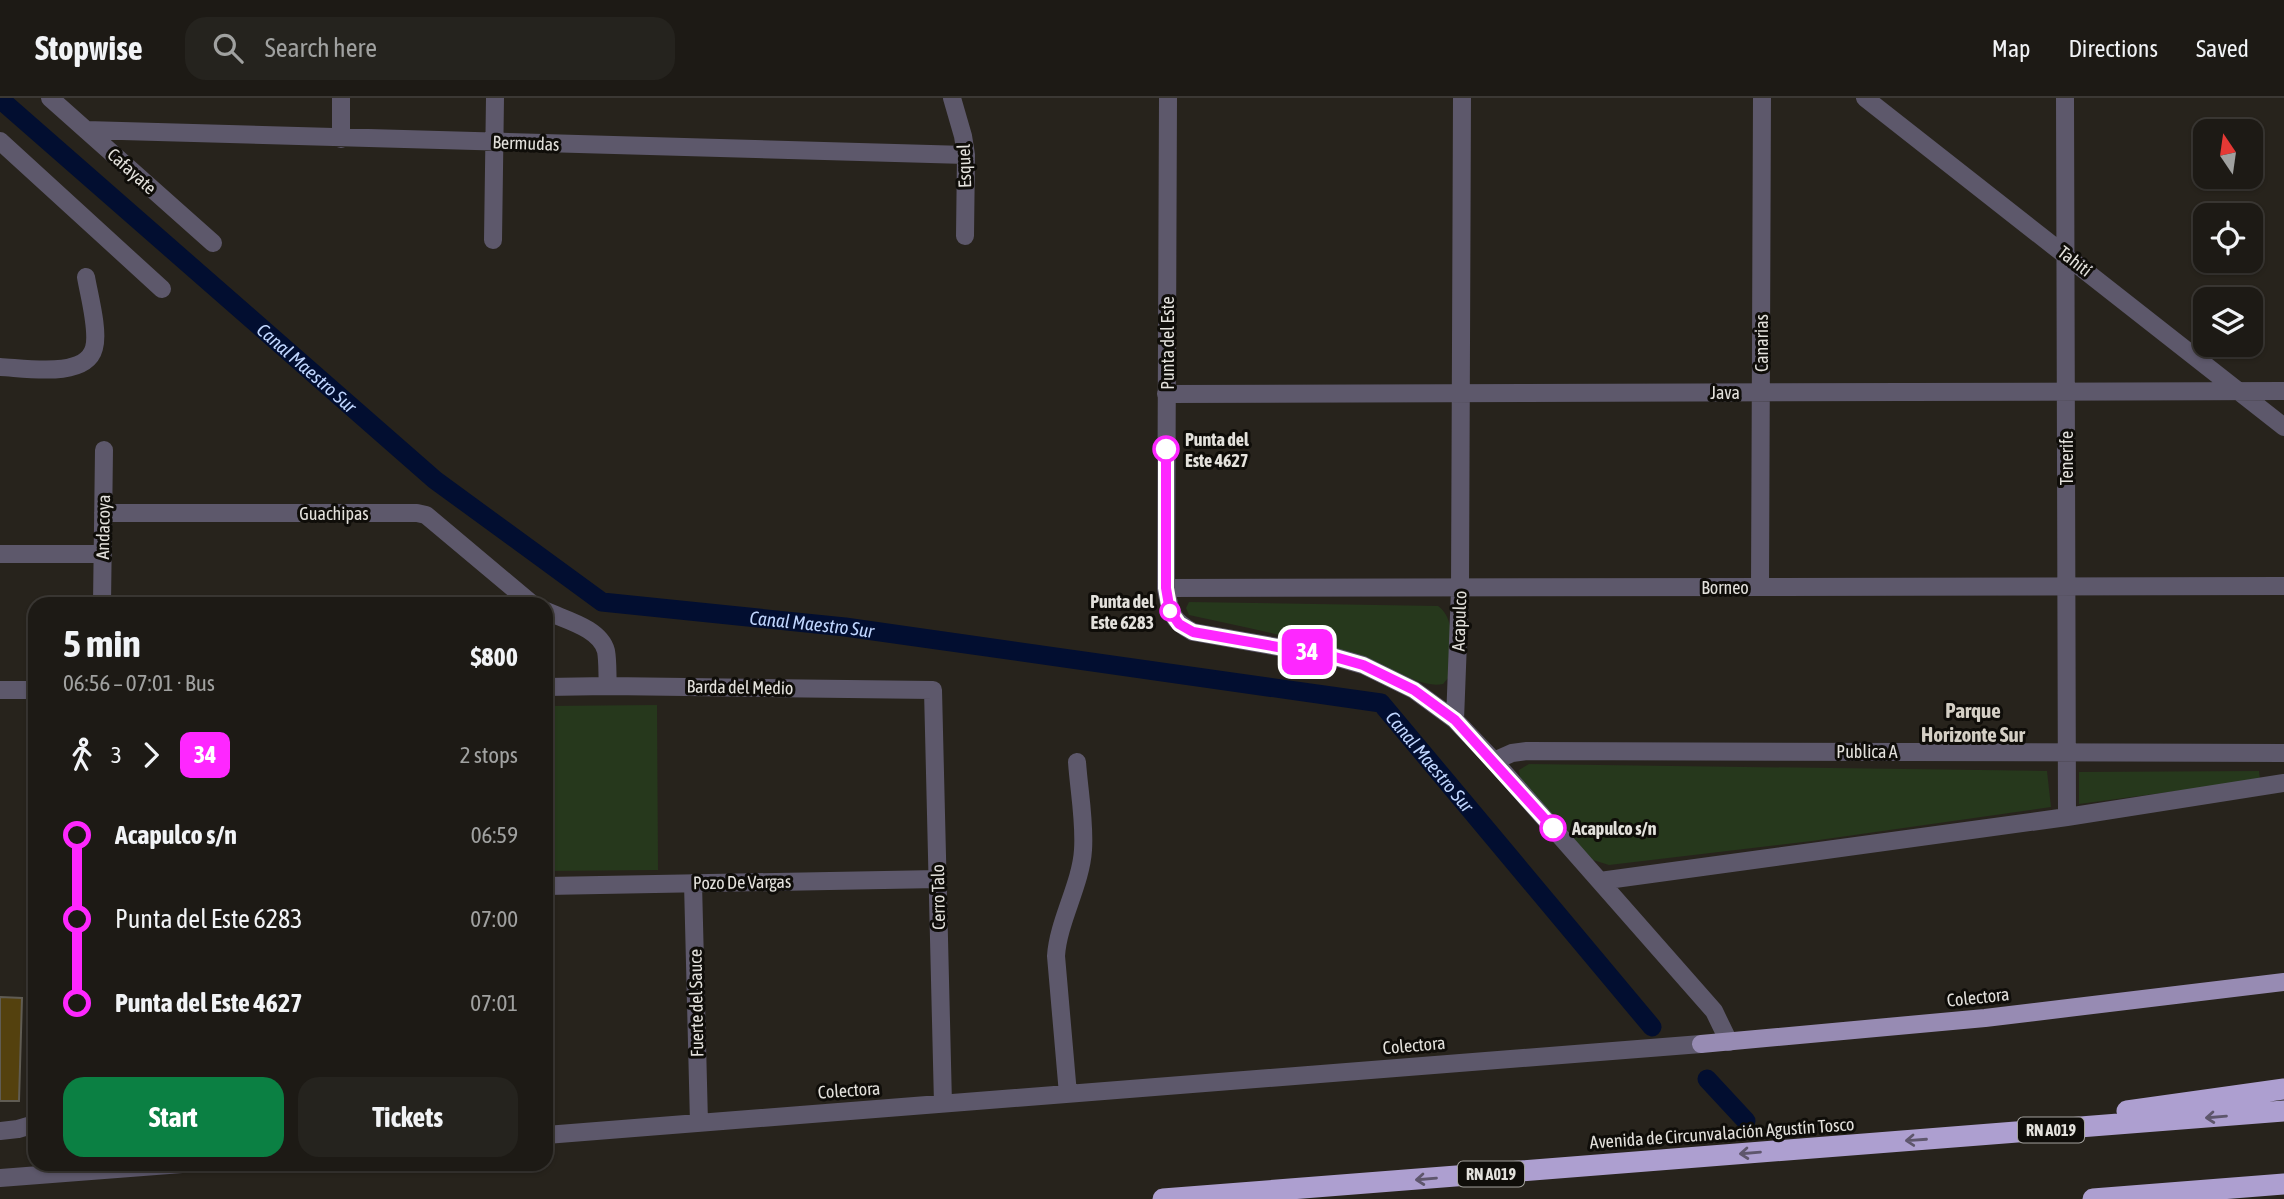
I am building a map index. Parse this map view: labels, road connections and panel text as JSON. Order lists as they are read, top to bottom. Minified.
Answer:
{"streets":{"highway":["RN A019","Avenida de Circunvalación Agustín Tosco"],"main road":["Colectora"],"street":["Bermudas","Esquel","Cafayate","Tahití","Punta del Este","Canarias","Java","Tenerife","Guachipas","Andacoya","Borneo","Acapulco","Barda del Medio","Publica A","Pozo De Vargas","Cerro Talo","Fuerte del Sauce"]},"crossings":[["Bermudas","Esquel"],["Bermudas","Cafayate"],["Tahití","Java"],["Tahití","Tenerife"],["Punta del Este","Java"],["Punta del Este","Borneo"],["Canarias","Java"],["Canarias","Borneo"],["Java","Tenerife"],["Java","Acapulco"],["Tenerife","Borneo"],["Tenerife","Publica A"],["Guachipas","Andacoya"],["Borneo","Acapulco"],["Barda del Medio","Cerro Talo"],["Pozo De Vargas","Cerro Talo"],["Pozo De Vargas","Fuerte del Sauce"],["Cerro Talo","Colectora"],["Colectora","Fuerte del Sauce"]],"districts":["Parque Horizonte Sur"],"water":["Canal Maestro Sur"],"places":["Punta del Este 4627","Punta del Este 6283","Acapulco s/n"],"lines":["bus line 34"],"north":"top","page":{"header":"Stopwise","search":"Search here","nav":["Map","Directions","Saved"],"on_map":"34","heading":["5 min","06:56 – 07:01 · Bus","$800"],"legs":["3","34","2 stops"],"list":[{"name":"Acapulco s/n","value":"06:59"},{"name":"Punta del Este 6283","value":"07:00"},{"name":"Punta del Este 4627","value":"07:01"}],"buttons":["Start","Tickets"]}}
